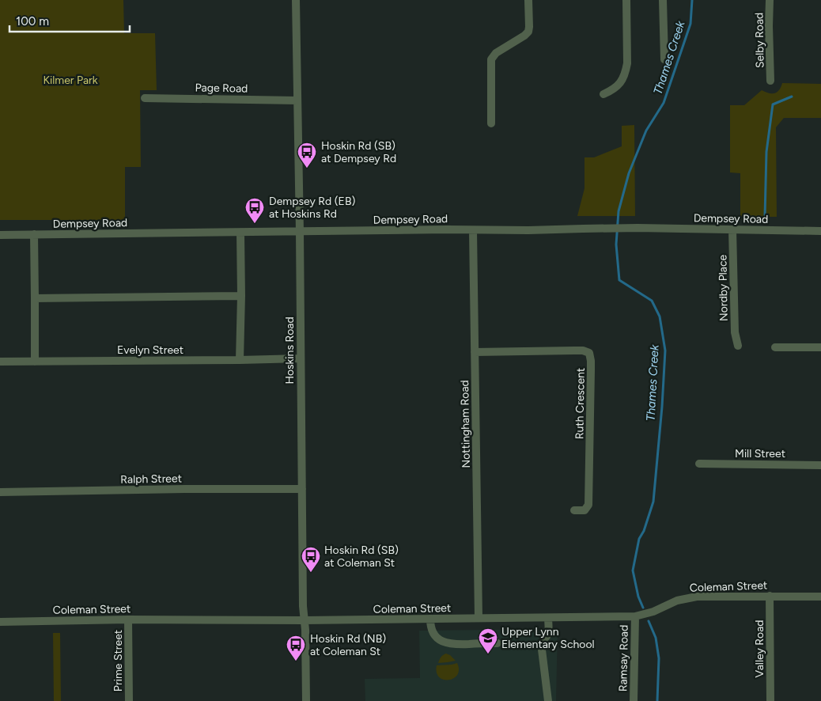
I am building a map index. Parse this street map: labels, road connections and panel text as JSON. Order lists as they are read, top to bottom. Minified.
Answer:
{"streets":{"street":["Selby Road","Page Road","Dempsey Road","Nordby Place","Evelyn Street","Hoskins Road","Ruth Crescent","Nottingham Road","Mill Street","Ralph Street","Coleman Street","Valley Road","Ramsay Road","Prime Street"]},"crossings":[["Page Road","Hoskins Road"],["Dempsey Road","Nordby Place"],["Dempsey Road","Hoskins Road"],["Dempsey Road","Nottingham Road"],["Evelyn Street","Hoskins Road"],["Hoskins Road","Ralph Street"],["Hoskins Road","Coleman Street"],["Ruth Crescent","Nottingham Road"],["Nottingham Road","Coleman Street"],["Coleman Street","Valley Road"],["Coleman Street","Ramsay Road"],["Coleman Street","Prime Street"]],"water":["Thames Creek"],"parks":["Kilmer Park"],"places":{"bus stop":["Hoskin Rd (SB) at Dempsey Rd","Dempsey Rd (EB) at Hoskins Rd","Hoskin Rd (SB) at Coleman St","Hoskin Rd (NB) at Coleman St"],"school or university":["Upper Lynn Elementary School"]},"scale_bar":"100 m"}
